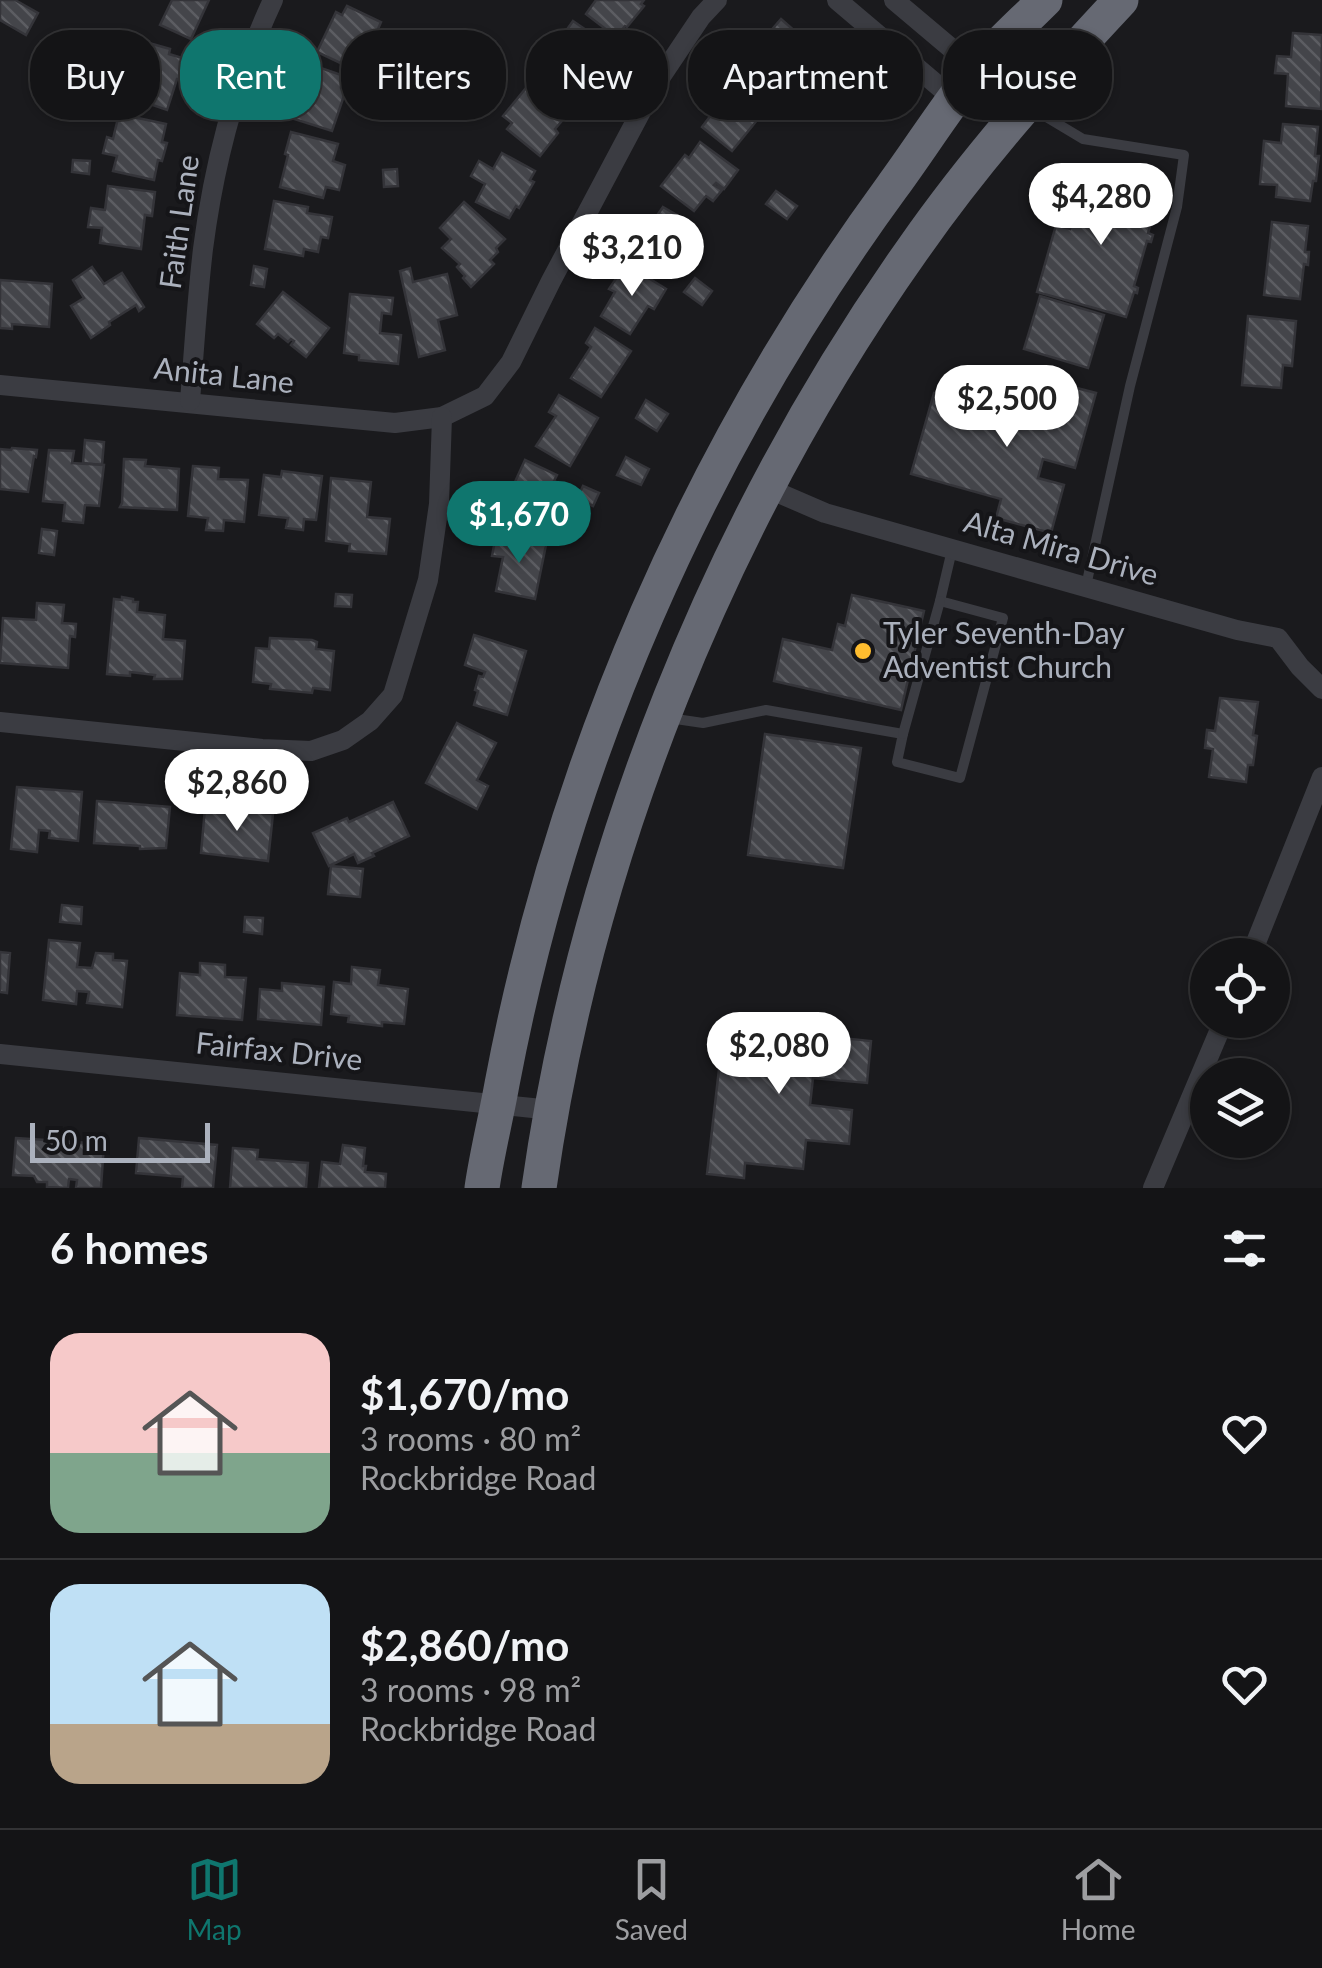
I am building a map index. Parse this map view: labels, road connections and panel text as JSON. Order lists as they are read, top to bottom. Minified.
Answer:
{"streets":{"street":["Faith Lane","Anita Lane","Alta Mira Drive","Fairfax Drive"]},"crossings":[["Faith Lane","Anita Lane"]],"places":["Tyler Seventh-Day Adventist Church"],"scale_bar":"50 m","page":{"chip":["Buy","Rent","Filters","New","Apartment","House"],"price":["$4,280","$3,210","$2,500","$1,670","$2,860","$2,080"],"scale":"50 m","heading":"6 homes","list":[{"name":"$1,670/mo","note":"3 rooms · 80 m² · Rockbridge Road"},{"name":"$2,860/mo","note":"3 rooms · 98 m² · Rockbridge Road"}],"tabs":["Map","Saved","Home"]}}
